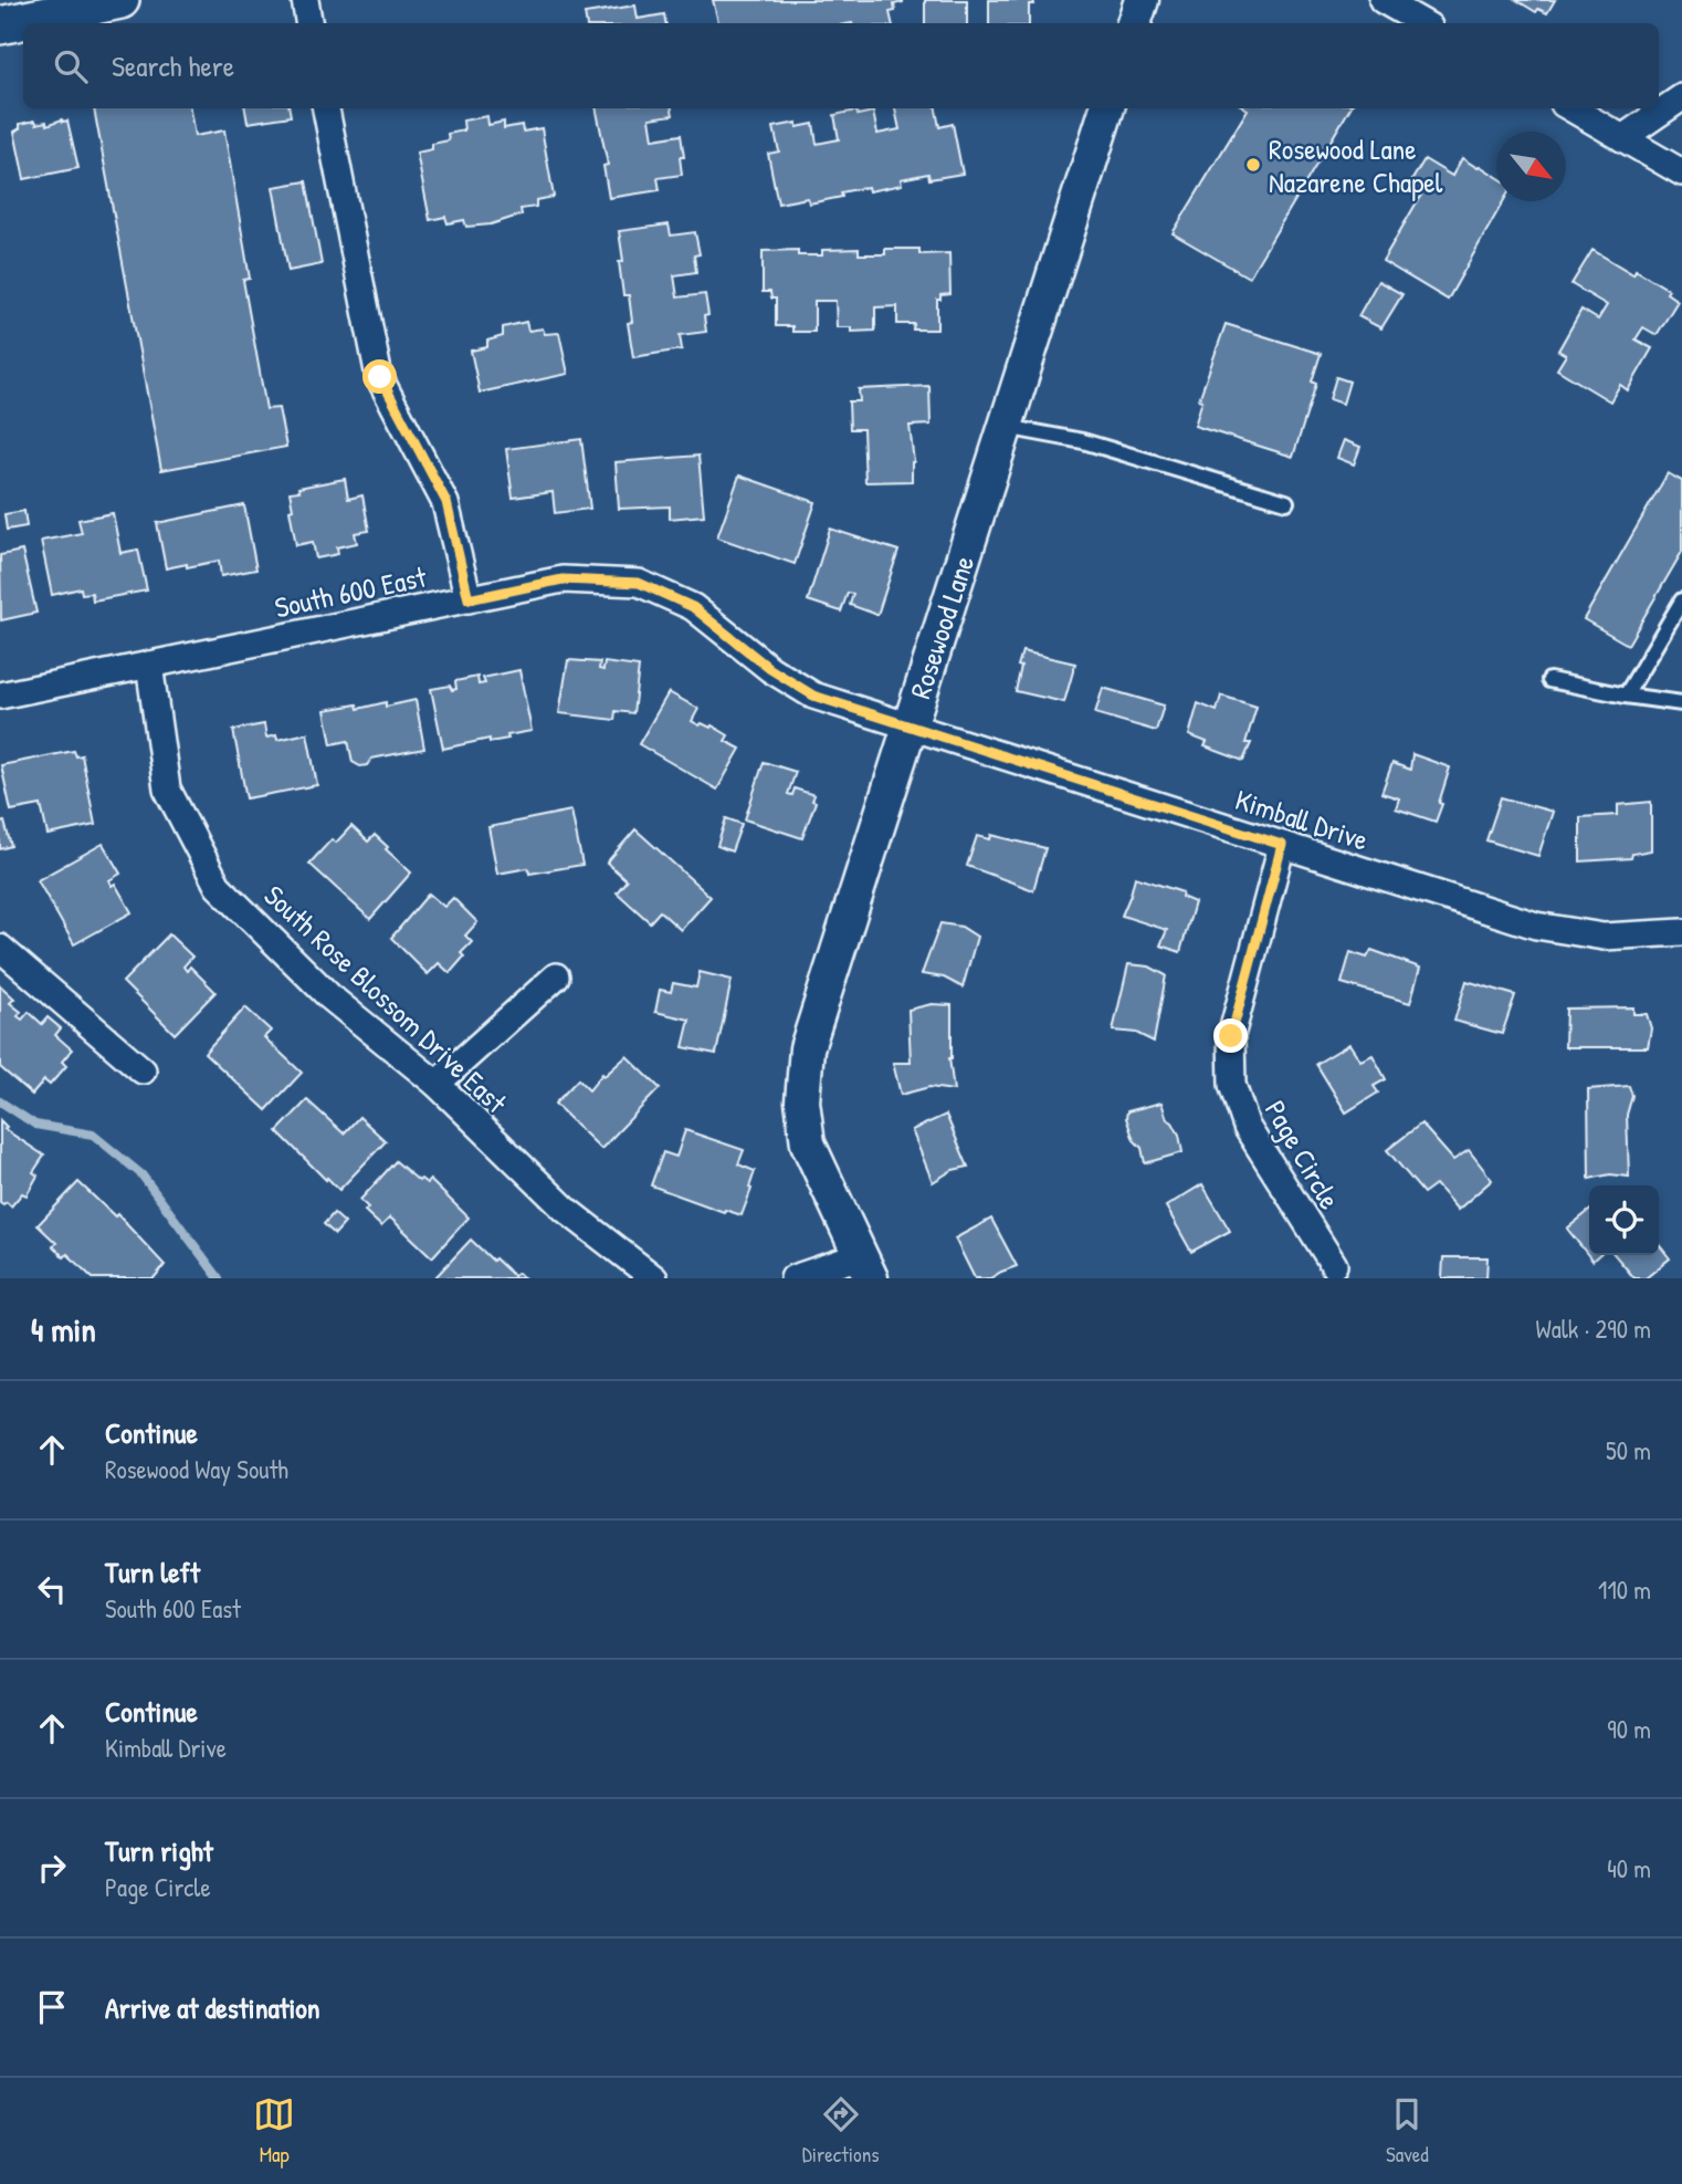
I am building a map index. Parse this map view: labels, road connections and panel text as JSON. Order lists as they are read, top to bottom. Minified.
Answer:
{"streets":{"street":["South 600 East","Rosewood Lane","Kimball Drive","South Rose Blossom Drive East","Page Circle"]},"crossings":[["South 600 East","Rosewood Lane"],["South 600 East","Kimball Drive"],["South 600 East","South Rose Blossom Drive East"],["Rosewood Lane","Kimball Drive"],["Kimball Drive","Page Circle"]],"places":["Rosewood Lane Nazarene Chapel"],"north":"bottom right","page":{"search":"Search here","heading":["4 min","Walk · 290 m"],"list":[["Continue","Rosewood Way South","50 m"],["Turn left","South 600 East","110 m"],["Continue","Kimball Drive","90 m"],["Turn right","Page Circle","40 m"],"Arrive at destination"],"nav":["Map","Directions","Saved"]}}
